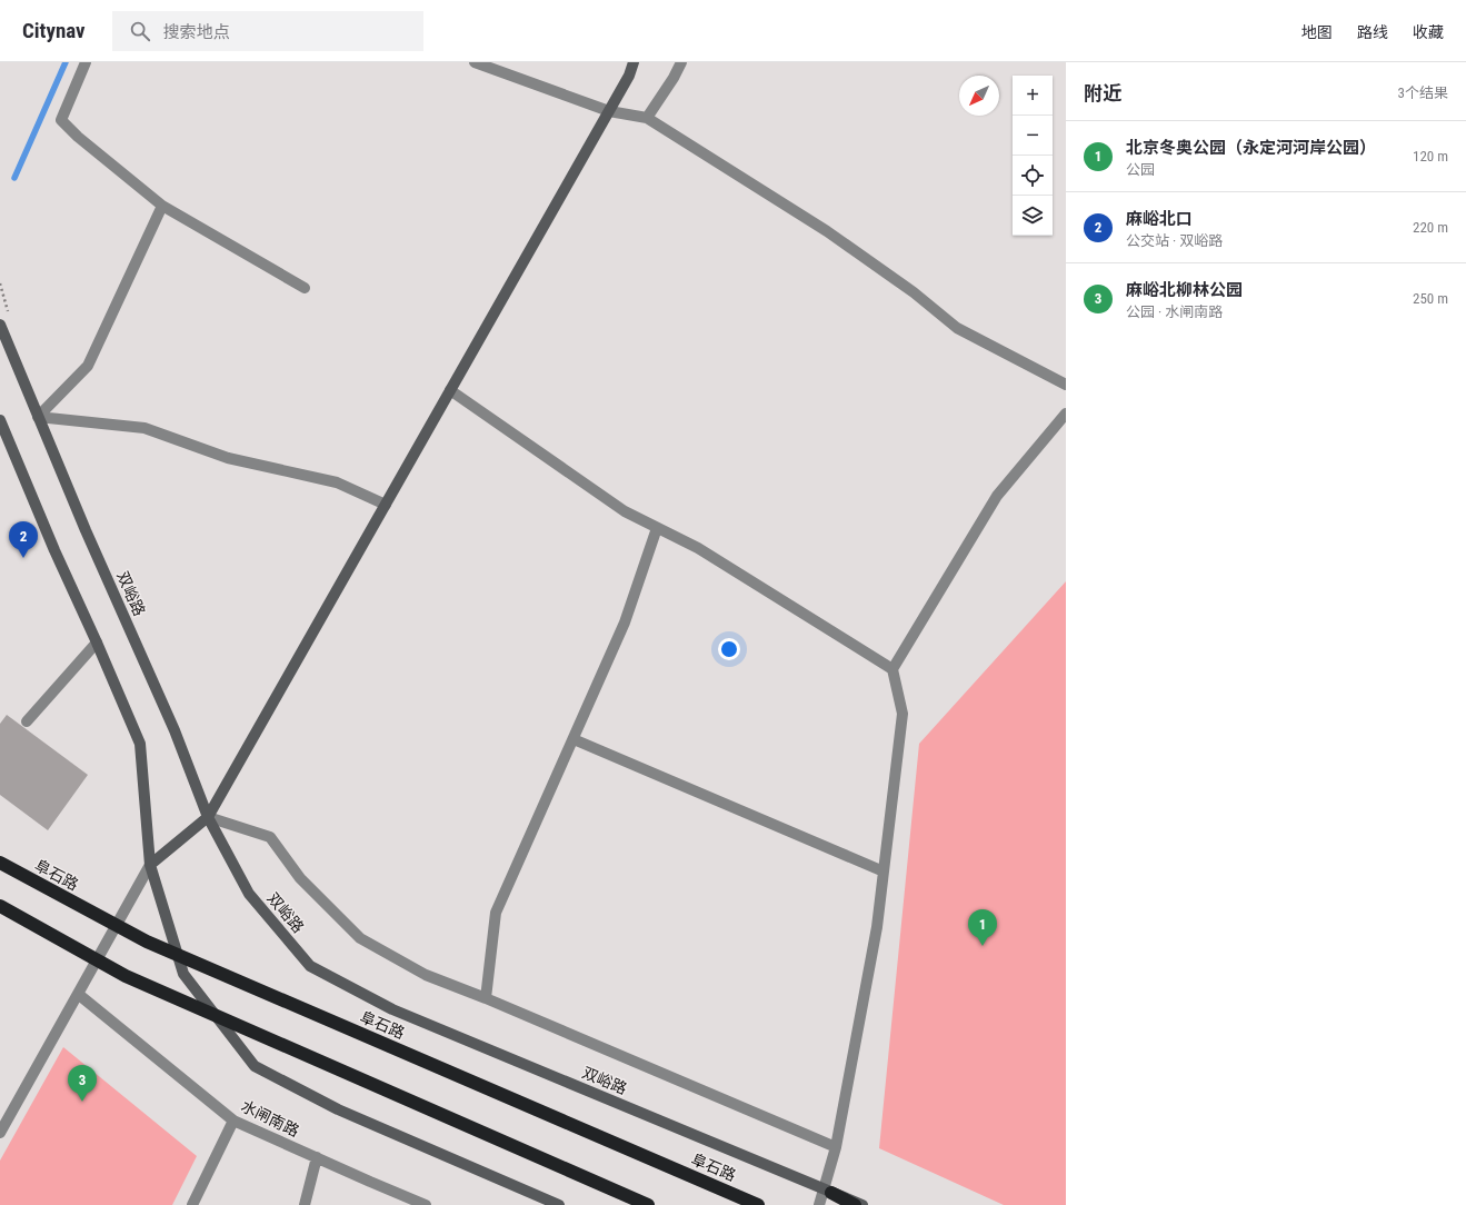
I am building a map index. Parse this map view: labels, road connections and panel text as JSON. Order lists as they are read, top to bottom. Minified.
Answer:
{"streets":{"highway":["阜石路"],"street":["双峪路","水闸南路"]},"north":"bottom left","page":{"header":"Citynav","search":"搜索地点","nav":["地图","路线","收藏"],"heading":["附近","3个结果"],"map_buttons":["+","−"],"list":[{"mark":"1","name":"北京冬奥公园（永定河河岸公园）","note":"公园","value":"120 m"},{"mark":"2","name":"麻峪北口","note":"公交站 · 双峪路","value":"220 m"},{"mark":"3","name":"麻峪北柳林公园","note":"公园 · 水闸南路","value":"250 m"}],"pins":["2","1","3"]}}
